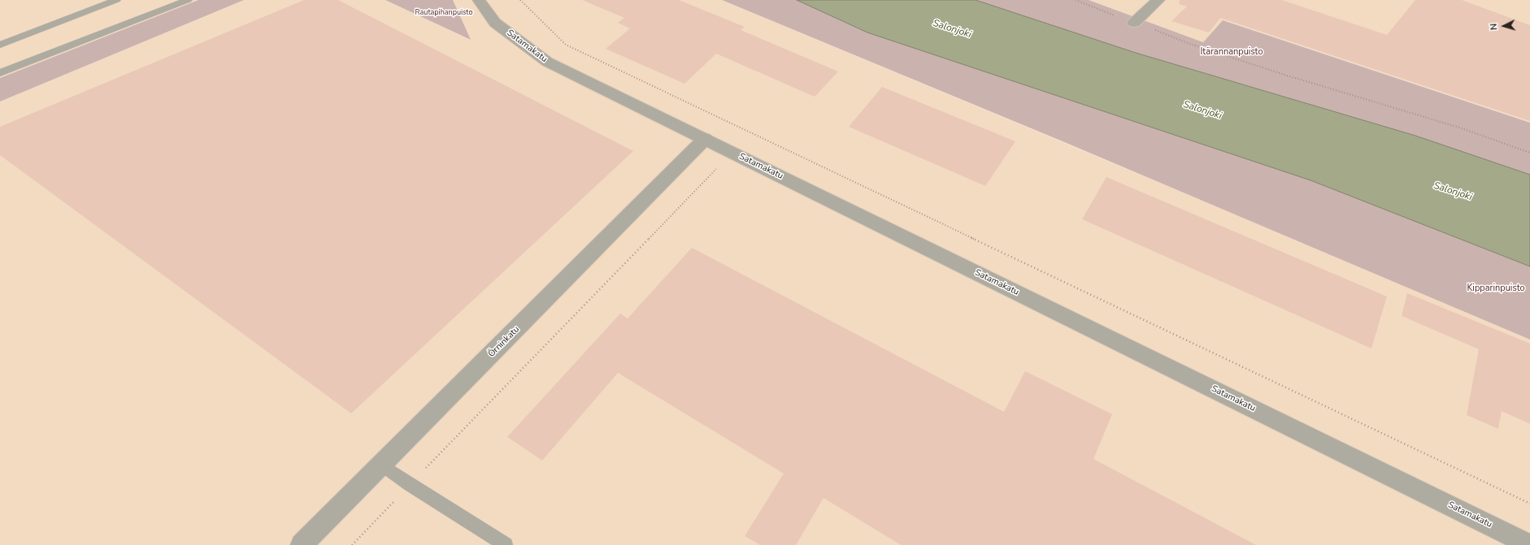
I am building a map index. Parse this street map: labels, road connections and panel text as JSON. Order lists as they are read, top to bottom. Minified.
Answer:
{"streets":{"street":["Satamakatu","Örninkatu"]},"crossings":[["Satamakatu","Örninkatu"]],"water":["Salonjoki"],"parks":["Rautapihanpuisto","Itärannanpuisto","Kipparinpuisto"],"north":"left"}
